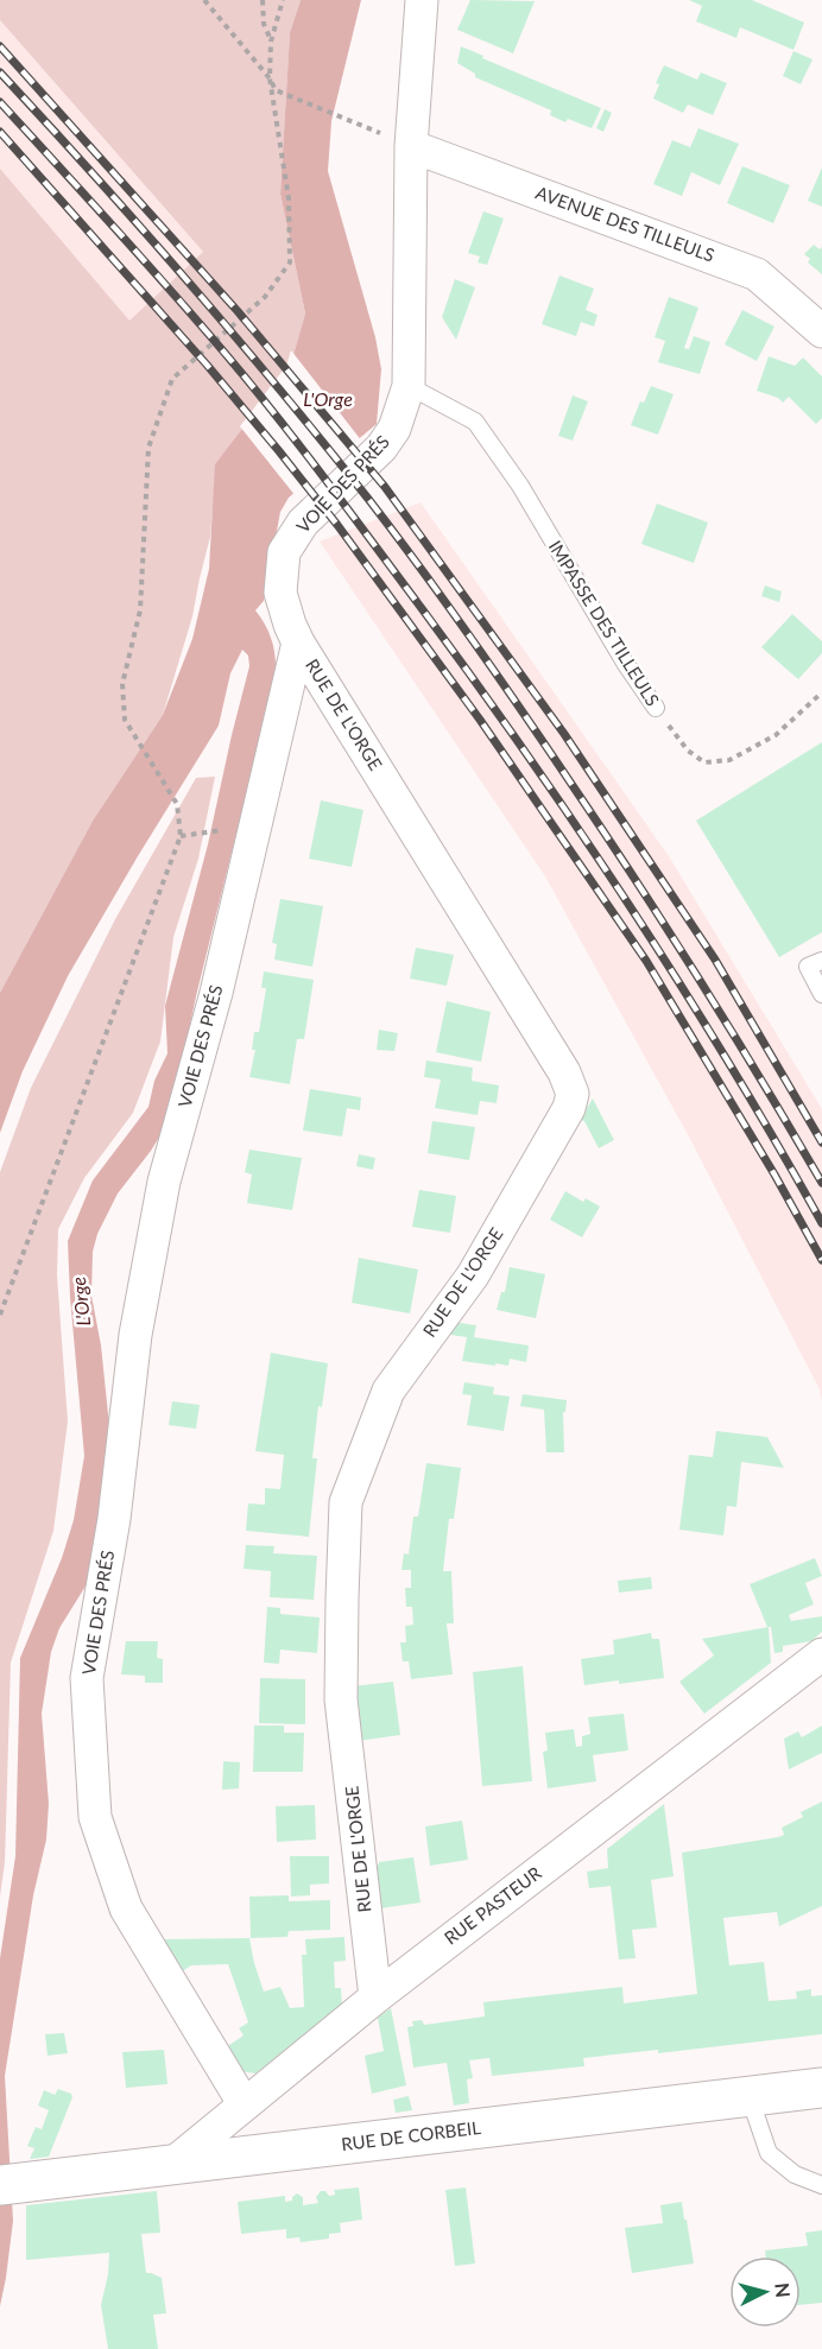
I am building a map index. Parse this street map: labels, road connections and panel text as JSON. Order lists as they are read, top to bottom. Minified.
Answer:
{"streets":{"main road":["RUE DE CORBEIL"],"street":["AVENUE DES TILLEULS","VOIE DES PRÉS","RUE DE L'ORGE","RUE PASTEUR"],"lane":["IMPASSE DES TILLEULS"]},"crossings":[["AVENUE DES TILLEULS","VOIE DES PRÉS"],["VOIE DES PRÉS","IMPASSE DES TILLEULS"],["VOIE DES PRÉS","RUE DE L'ORGE"],["VOIE DES PRÉS","RUE PASTEUR"],["RUE DE L'ORGE","RUE PASTEUR"],["RUE PASTEUR","RUE DE CORBEIL"]],"water":["L'Orge"],"north":"right"}
